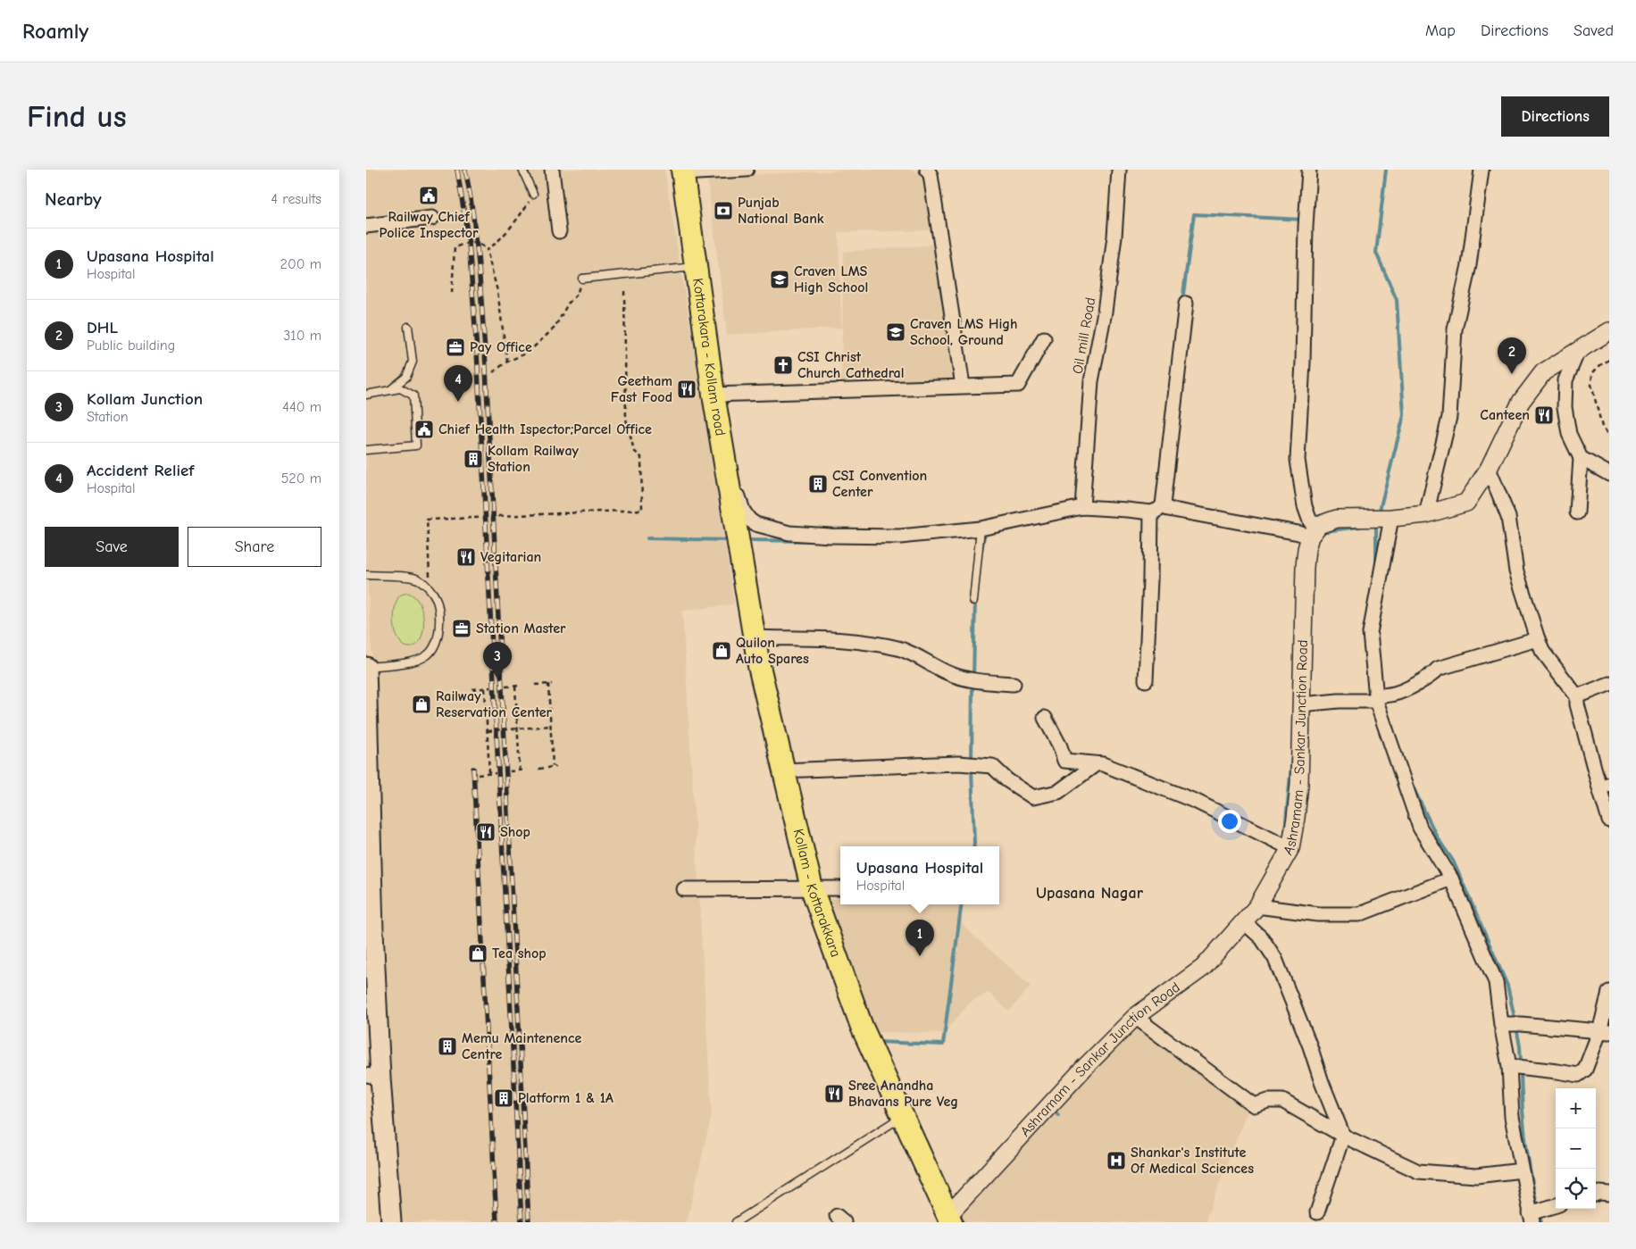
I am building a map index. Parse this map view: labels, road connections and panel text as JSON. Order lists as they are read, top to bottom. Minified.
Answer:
{"streets":{"main road":["Kottarakara - Kollam road","Kollam - Kottarakkara"],"street":["Oil mill Road","Ashramam - Sankar Junction Road"]},"crossings":[["Kottarakara - Kollam road","Kollam - Kottarakkara"],["Ashramam - Sankar Junction Road","Kollam - Kottarakkara"]],"districts":["Upasana Nagar"],"places":{"public building":["Railway Chief Police Inspector","Chief Health Ispector;Parcel Office"],"bank":["Punjab National Bank"],"school or university":["Craven LMS High School","Craven LMS High School, Ground"],"office":["Pay Office","Station Master"],"church":["CSI Christ Church Cathedral"],"restaurant":["Geetham Fast Food","Canteen","Vegitarian","Shop","Sree Anandha Bhavans Pure Veg"],"building":["Kollam Railway Station","CSI Convention Center","Memu Maintenence Centre","Platform 1 & 1A"],"shop":["Quilon Auto Spares","Railway Reservation Center","Tea shop"],"hospital":["Shankar's Institute Of Medical Sciences"]},"page":{"header":"Roamly","nav":["Map","Directions","Saved"],"buttons":["Directions",["Save","Share"]],"title":"Find us","heading":["Nearby","4 results"],"list":[{"mark":"1","name":"Upasana Hospital","note":"Hospital","value":"200 m"},{"mark":"2","name":"DHL","note":"Public building","value":"310 m"},{"mark":"3","name":"Kollam Junction","note":"Station","value":"440 m"},{"mark":"4","name":"Accident Relief","note":"Hospital","value":"520 m"}],"pins":["2","4","3","1"],"popup":["Upasana Hospital","Hospital"],"map_buttons":["+","−"]}}
